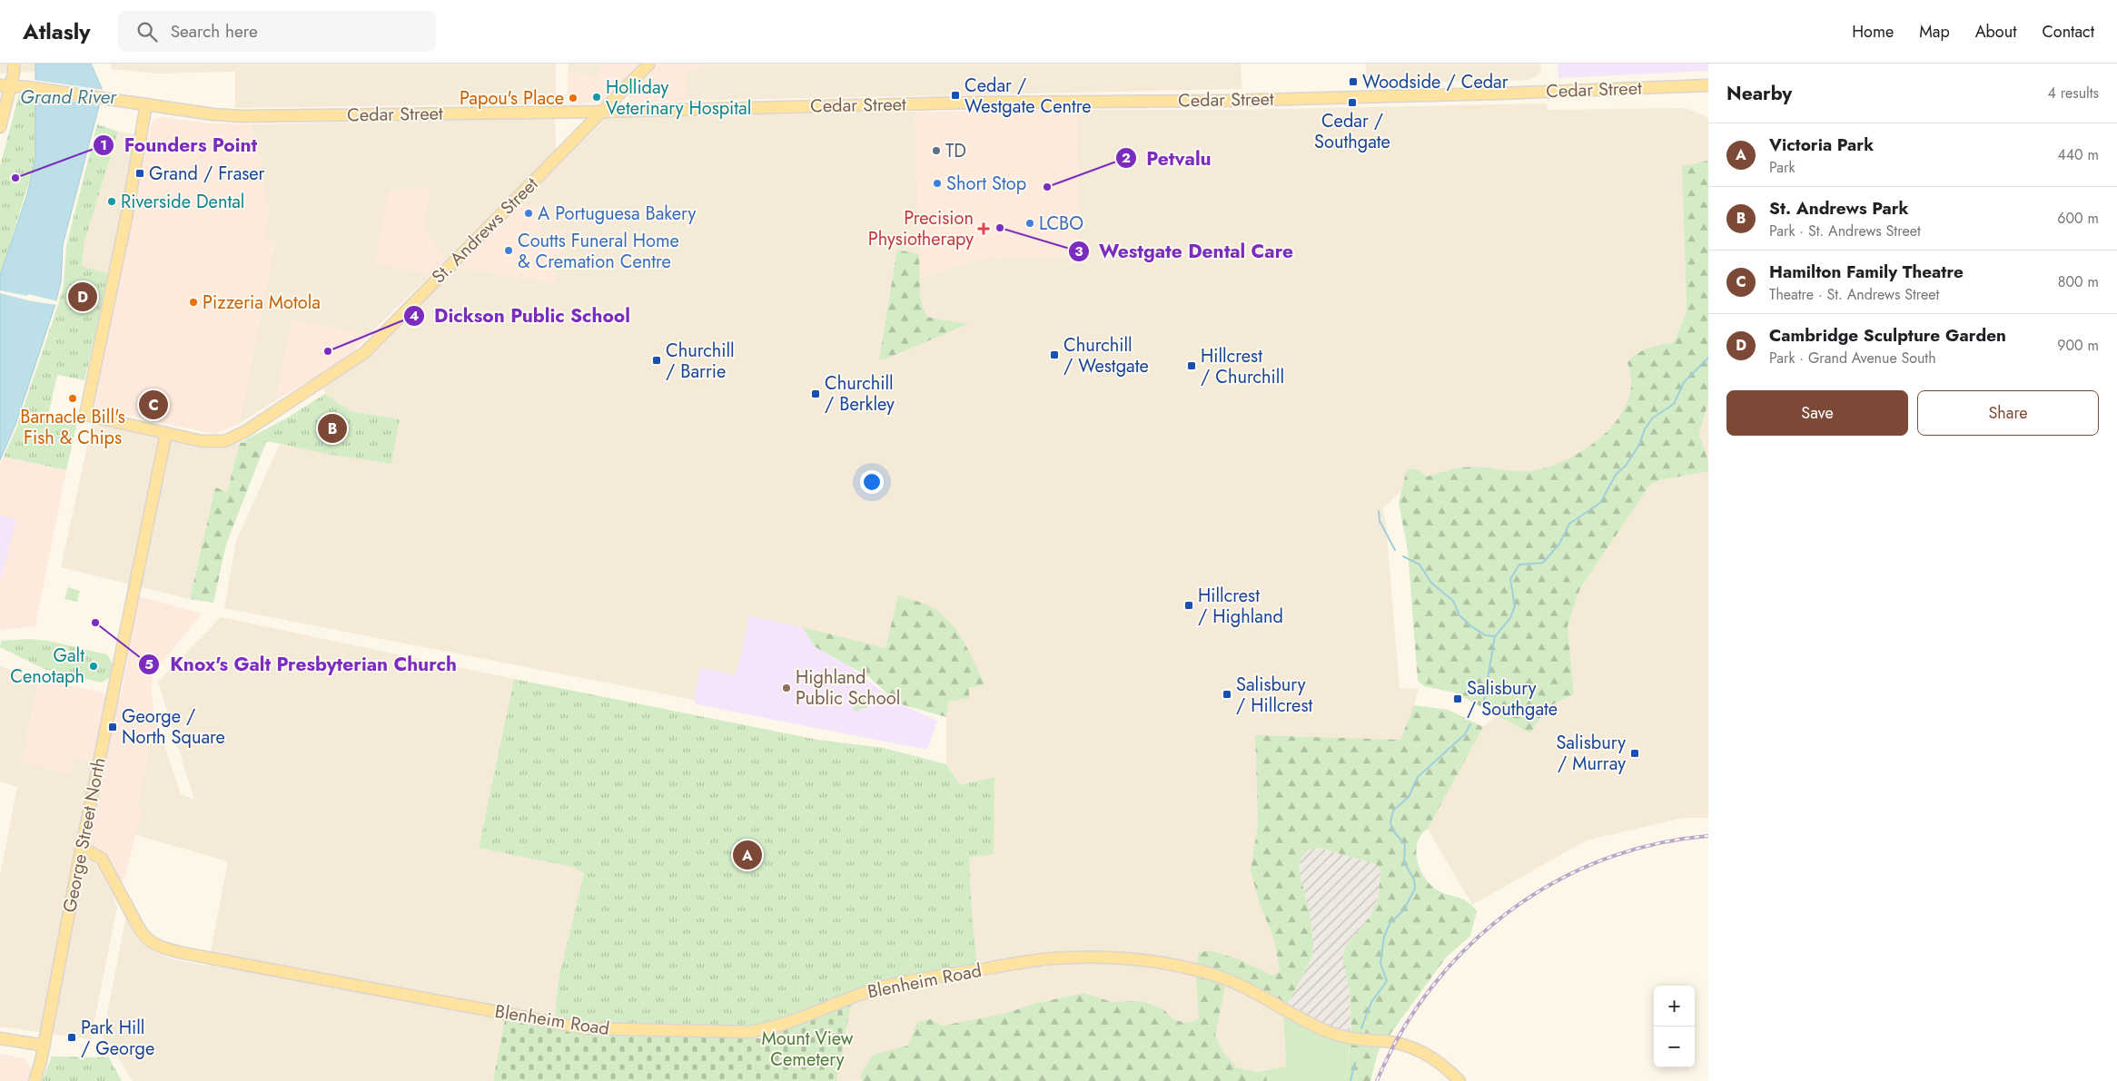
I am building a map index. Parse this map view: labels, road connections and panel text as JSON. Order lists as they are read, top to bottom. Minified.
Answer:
{"streets":{"main road":["Cedar Street","St. Andrews Street","George Street North","Blenheim Road"]},"crossings":[["Cedar Street","St. Andrews Street"],["St. Andrews Street","George Street North"],["George Street North","Blenheim Road"]],"water":["Grand River"],"parks":["Mount View Cemetery"],"places":{"transit":["Woodside / Cedar","Cedar / Westgate Centre","Cedar / Southgate","Grand / Fraser","Churchill / Westgate","Churchill / Barrie","Hillcrest / Churchill","Churchill / Berkley","Hillcrest / Highland","Salisbury / Hillcrest","Salisbury / Southgate","George / North Square","Salisbury / Murray","Park Hill / George"],"other":["Holliday Veterinary Hospital","Papou's Place","TD","Founders Point","Short Stop","Petvalu","Riverside Dental","A Portuguesa Bakery","LCBO","Westgate Dental Care","Coutts Funeral Home & Cremation Centre","Pizzeria Motola","Dickson Public School","Barnacle Bill's Fish & Chips","Knox's Galt Presbyterian Church","Galt Cenotaph","Highland Public School"],"health":["Precision Physiotherapy"]},"page":{"header":"Atlasly","search":"Search here","nav":["Home","Map","About","Contact"],"heading":["Nearby","4 results"],"list":[{"mark":"A","name":"Victoria Park","note":"Park","value":"440 m"},{"mark":"B","name":"St. Andrews Park","note":"Park · St. Andrews Street","value":"600 m"},{"mark":"C","name":"Hamilton Family Theatre","note":"Theatre · St. Andrews Street","value":"800 m"},{"mark":"D","name":"Cambridge Sculpture Garden","note":"Park · Grand Avenue South","value":"900 m"}],"pins":["D","C","B","A"],"buttons":["Save","Share"],"map_buttons":["+","−"]}}
